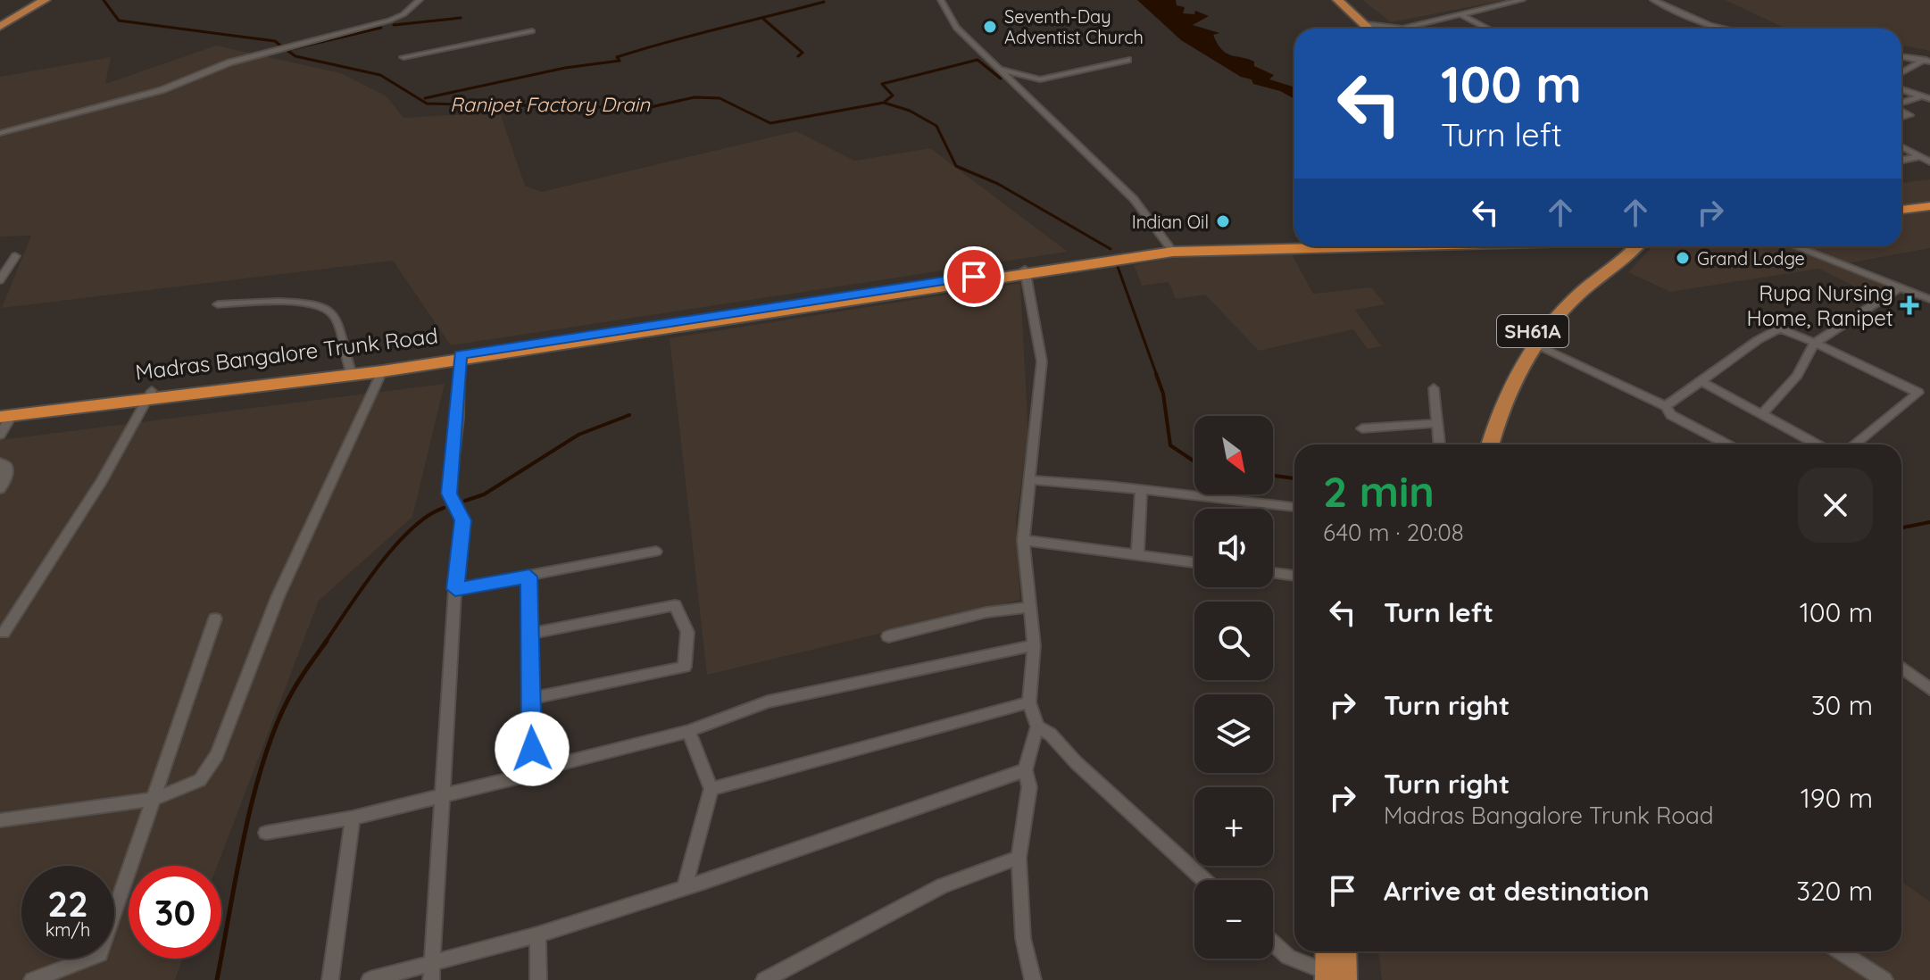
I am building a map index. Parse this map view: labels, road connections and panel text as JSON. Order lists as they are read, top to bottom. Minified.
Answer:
{"streets":{"highway":["Madras Bangalore Trunk Road"],"main road":["SH61A"]},"water":["Ranipet Factory Drain"],"places":{"other":["Seventh-Day Adventist Church","Indian Oil","Grand Lodge"],"health":["Rupa Nursing Home, Ranipet"]},"north":"bottom right","page":{"turn":["100 m","Turn left"],"map_buttons":["+","−"],"heading":["2 min","640 m · 20:08"],"list":[{"name":"Turn left","value":"100 m"},{"name":"Turn right","value":"30 m"},{"name":"Turn right","note":"Madras Bangalore Trunk Road","value":"190 m"},{"name":"Arrive at destination","value":"320 m"}],"speed":"22 km/h","limit":"30"}}
